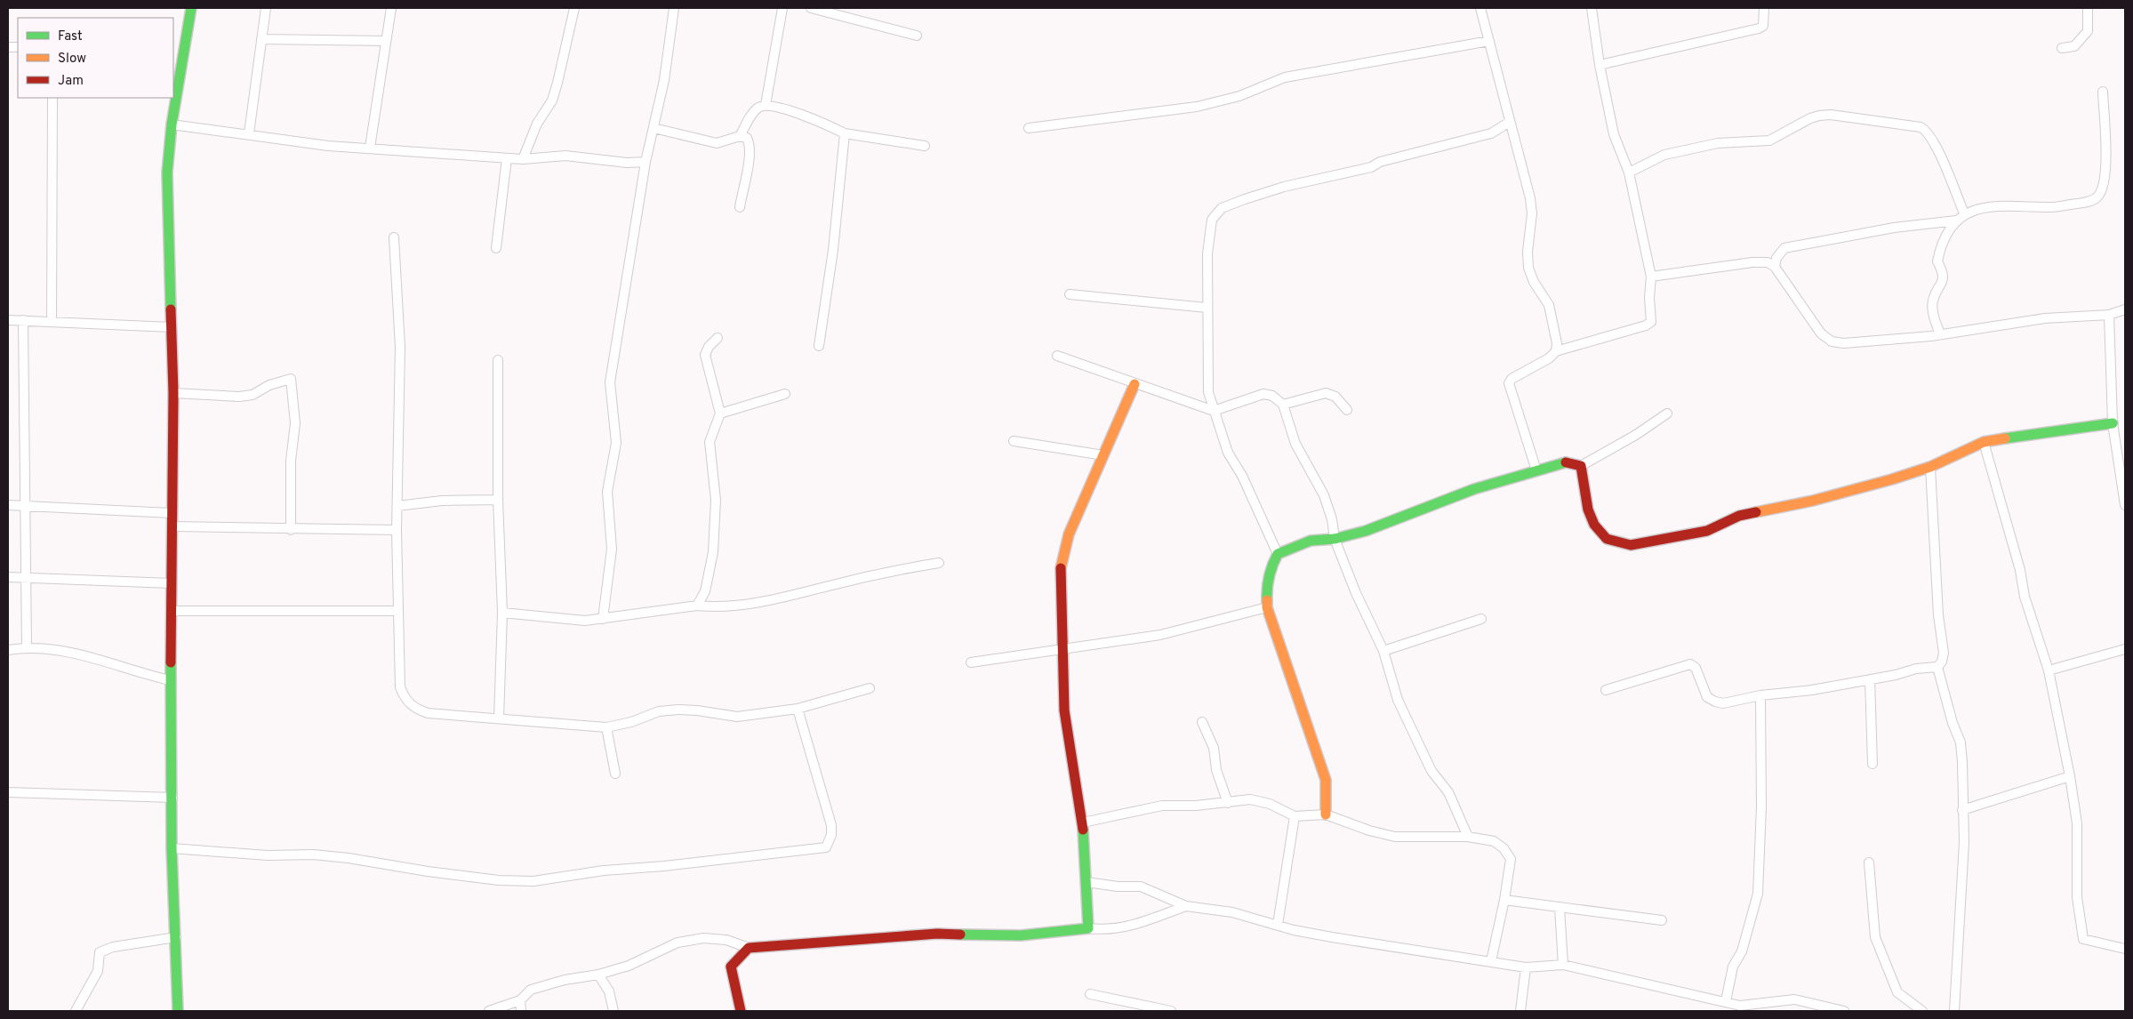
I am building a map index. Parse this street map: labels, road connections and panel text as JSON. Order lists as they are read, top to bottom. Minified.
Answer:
{"legend":["Fast","Slow","Jam"]}
